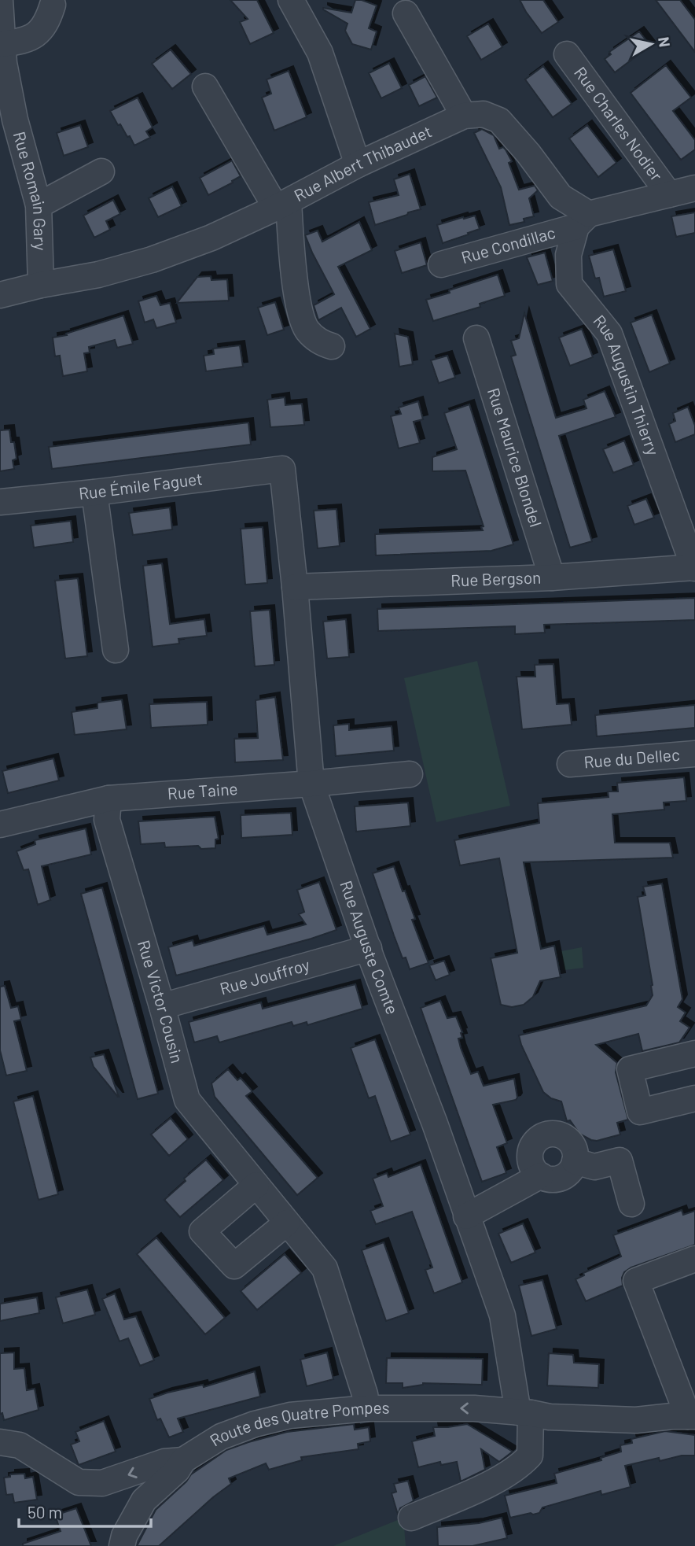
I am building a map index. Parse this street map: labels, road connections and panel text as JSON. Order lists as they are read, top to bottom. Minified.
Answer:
{"streets":{"street":["Rue Charles Nodier","Rue Albert Thibaudet","Rue Romain Gary","Rue Condillac","Rue Augustin Thierry","Rue Maurice Blondel","Rue Émile Faguet","Rue Bergson","Rue du Dellec","Rue Taine","Rue Auguste Comte","Rue Jouffroy","Rue Victor Cousin","Route des Quatre Pompes"]},"crossings":[["Rue Albert Thibaudet","Rue Romain Gary"],["Rue Albert Thibaudet","Rue Condillac"],["Rue Albert Thibaudet","Rue Augustin Thierry"],["Rue Condillac","Rue Augustin Thierry"],["Rue Augustin Thierry","Rue Bergson"],["Rue Maurice Blondel","Rue Bergson"],["Rue Émile Faguet","Rue Auguste Comte"],["Rue Bergson","Rue Auguste Comte"],["Rue Taine","Rue Auguste Comte"],["Rue Taine","Rue Victor Cousin"],["Rue Auguste Comte","Rue Jouffroy"],["Rue Auguste Comte","Route des Quatre Pompes"],["Rue Jouffroy","Rue Victor Cousin"],["Rue Victor Cousin","Route des Quatre Pompes"]],"scale_bar":"50 m","north":"right"}
